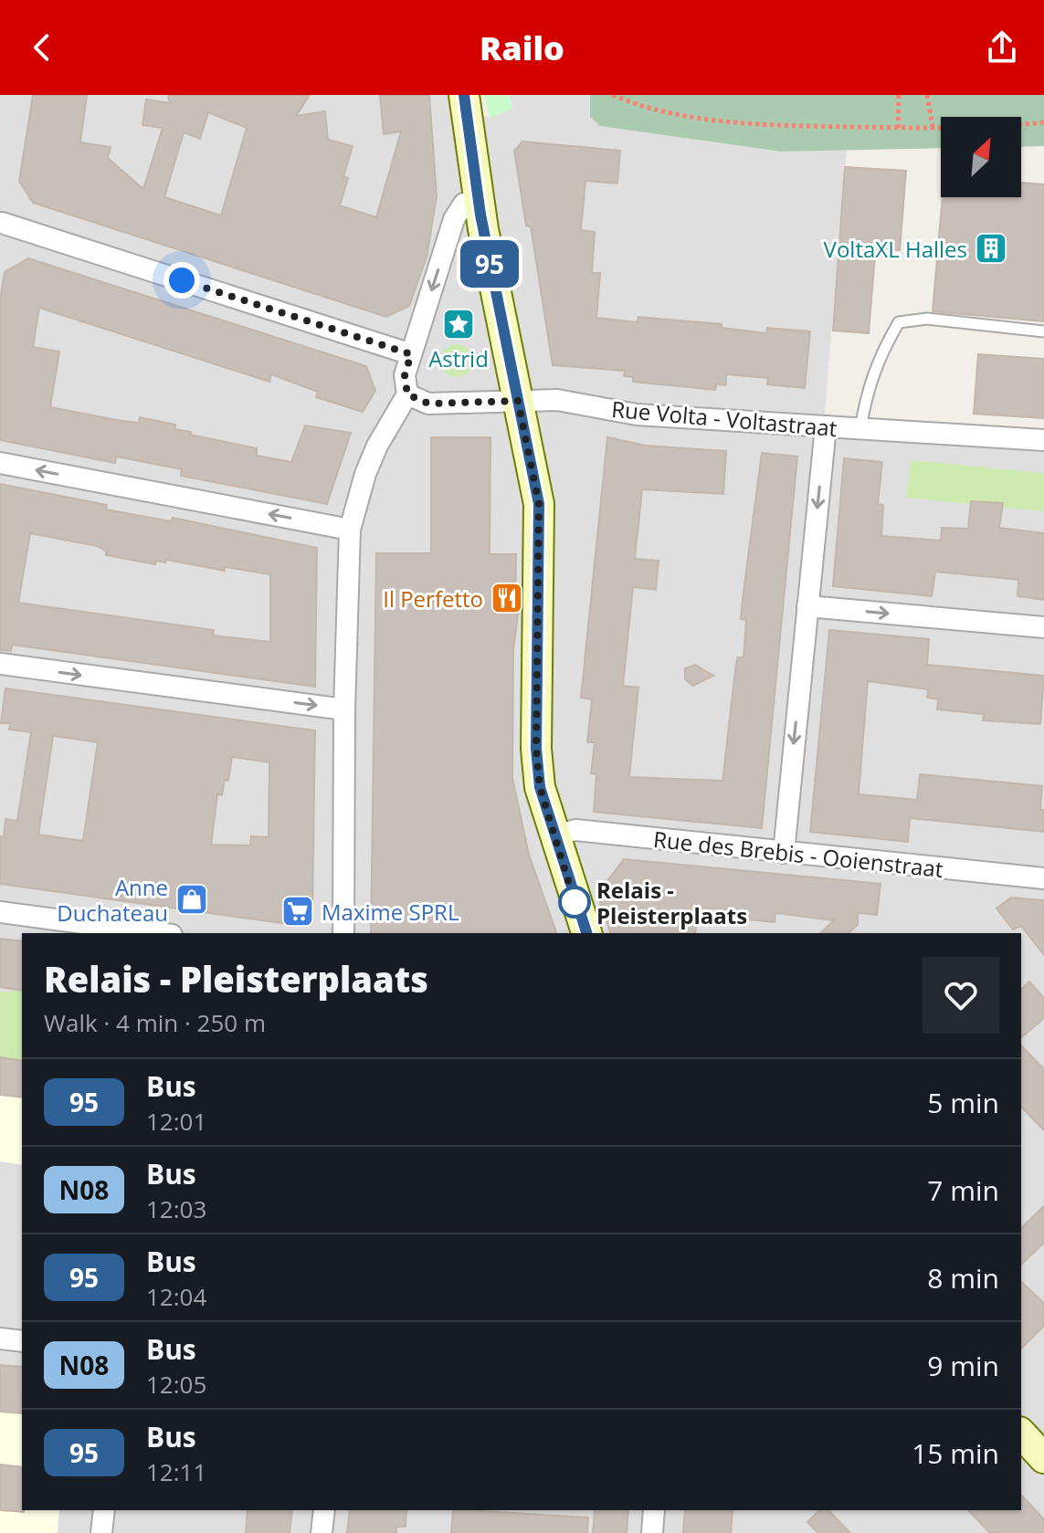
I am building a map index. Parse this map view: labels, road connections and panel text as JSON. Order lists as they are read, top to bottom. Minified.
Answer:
{"streets":{"street":["Rue Volta - Voltastraat","Rue des Brebis - Ooienstraat"]},"places":{"building":["VoltaXL Halles"],"place":["Astrid"],"restaurant":["Il Perfetto"],"shop":["Anne Duchateau"],"other":["Relais - Pleisterplaats"],"supermarket":["Maxime SPRL"]},"lines":["bus line 95"],"north":"top right","page":{"header":"Railo","on_map":"95","heading":["Relais - Pleisterplaats","Walk · 4 min · 250 m"],"list":[{"mark":"95","name":"Bus","note":"12:01","value":"5 min"},{"mark":"N08","name":"Bus","note":"12:03","value":"7 min"},{"mark":"95","name":"Bus","note":"12:04","value":"8 min"},{"mark":"N08","name":"Bus","note":"12:05","value":"9 min"},{"mark":"95","name":"Bus","note":"12:11","value":"15 min"}]}}
